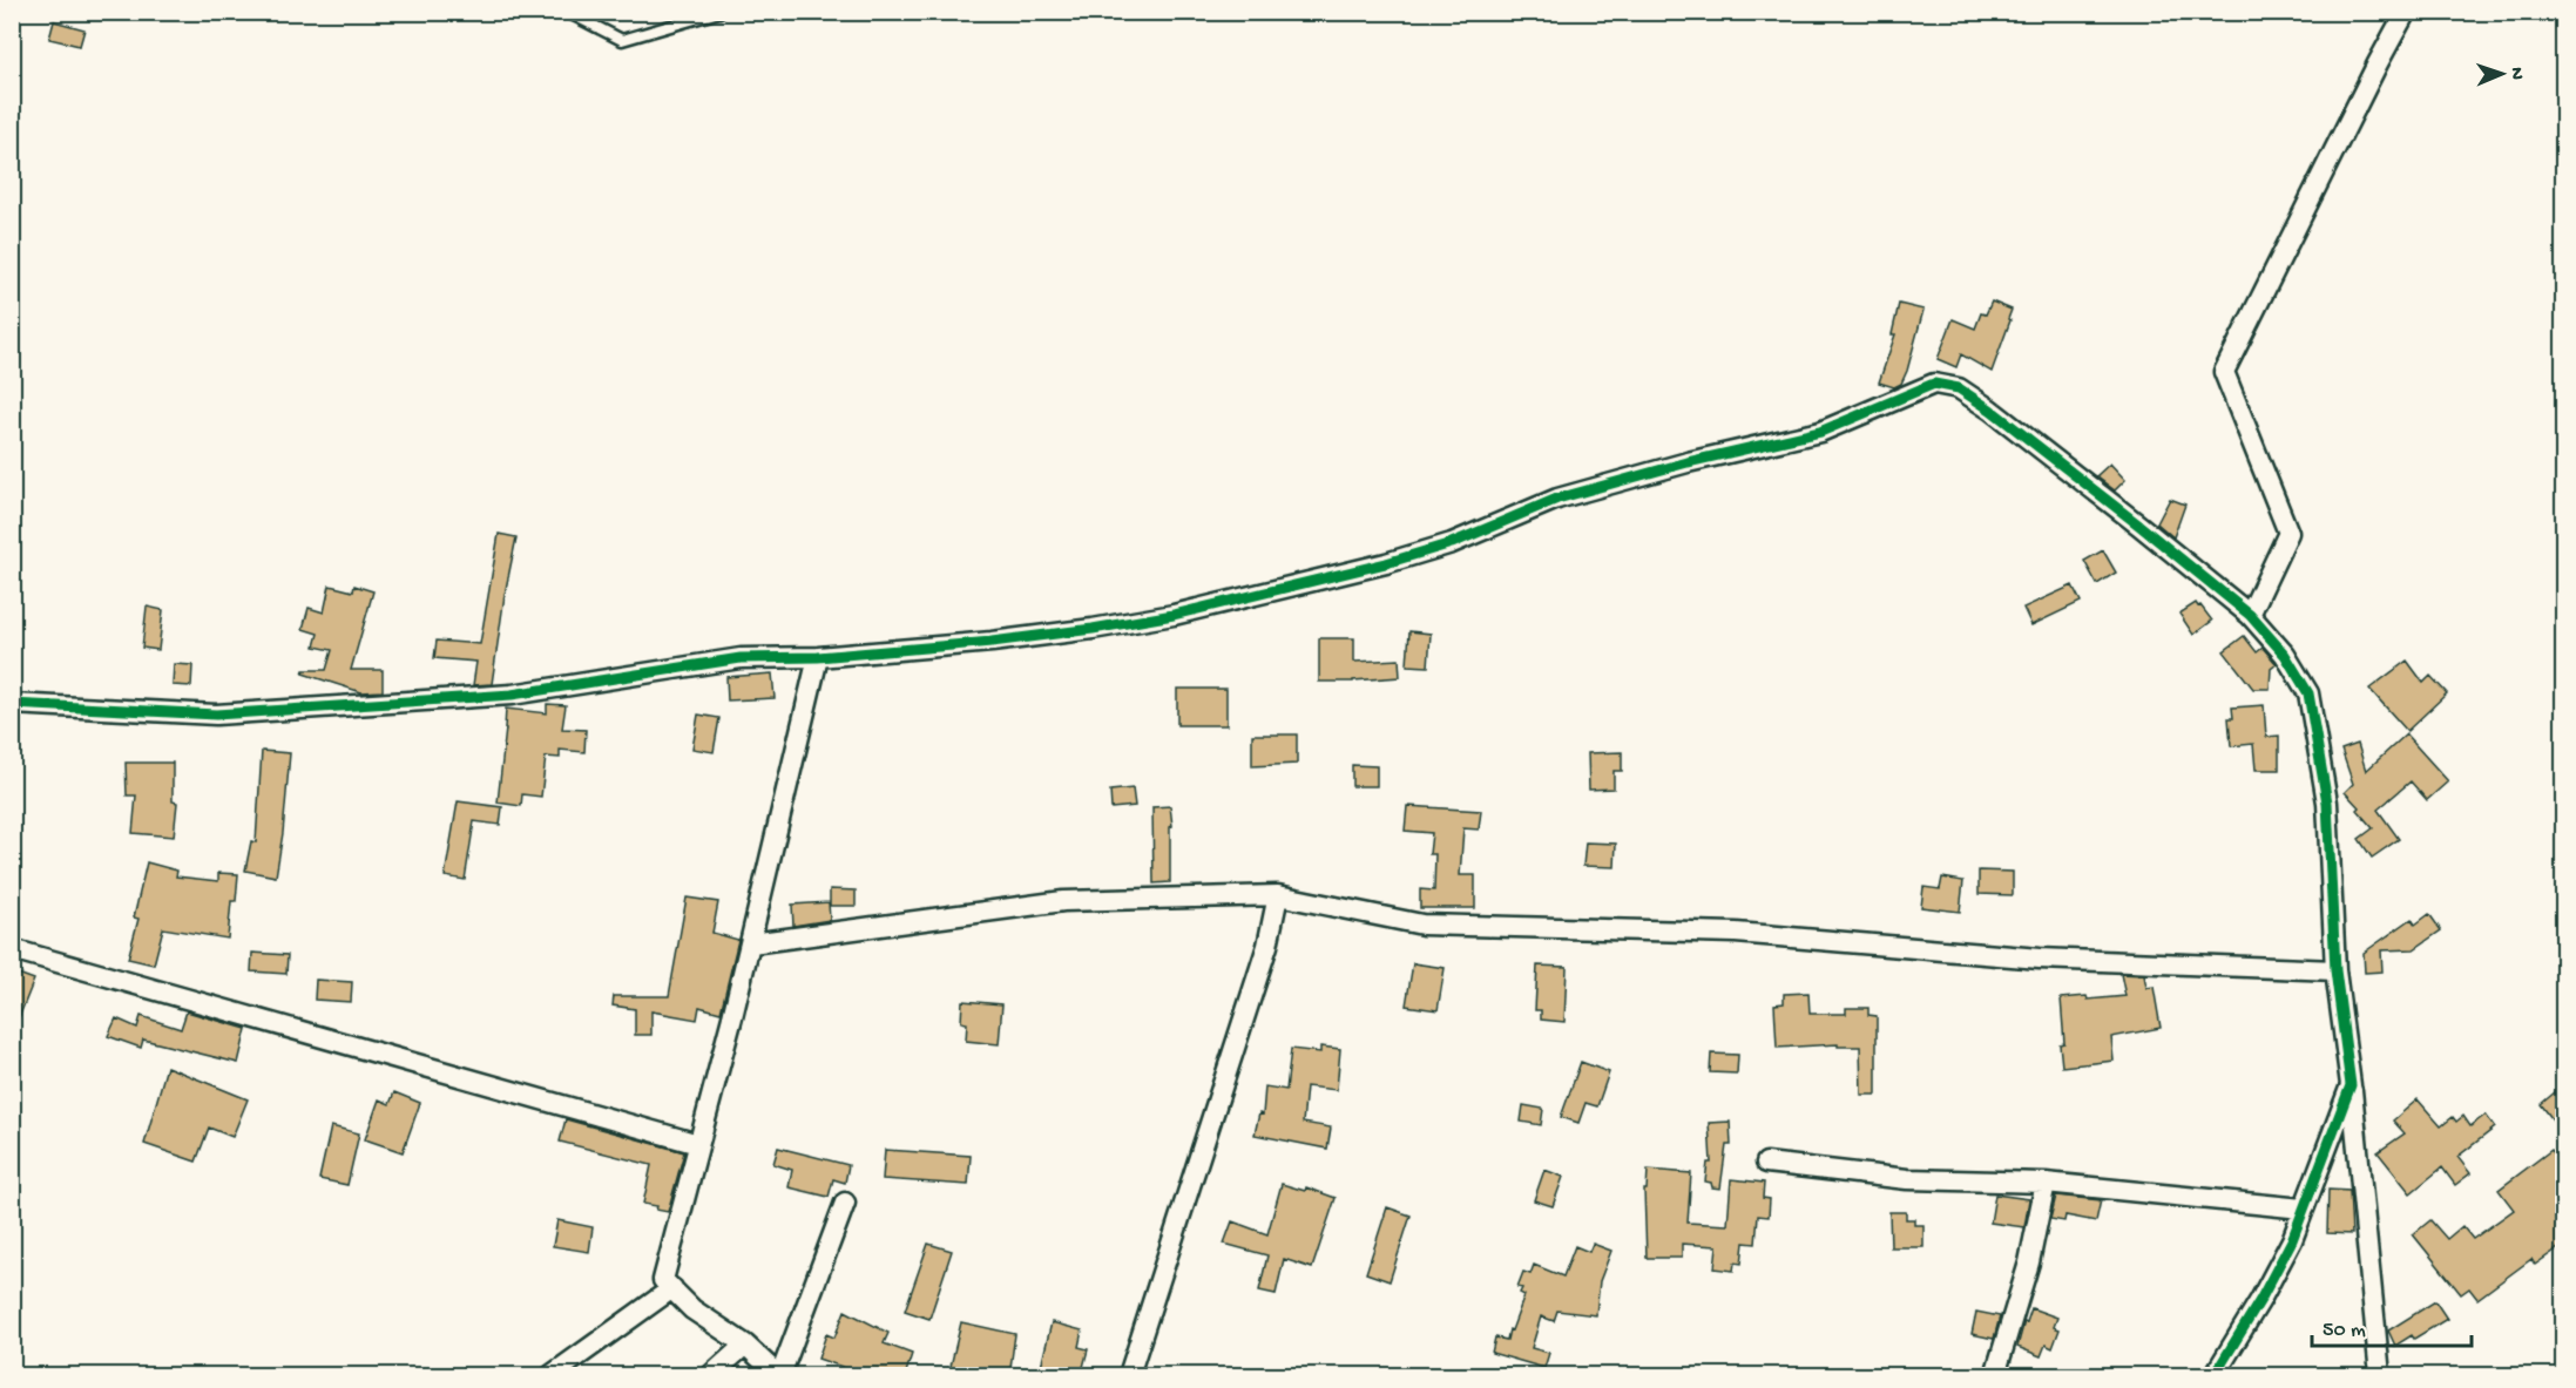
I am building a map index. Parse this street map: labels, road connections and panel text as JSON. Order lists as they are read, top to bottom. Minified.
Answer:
{"scale_bar":"50 m","north":"right"}
